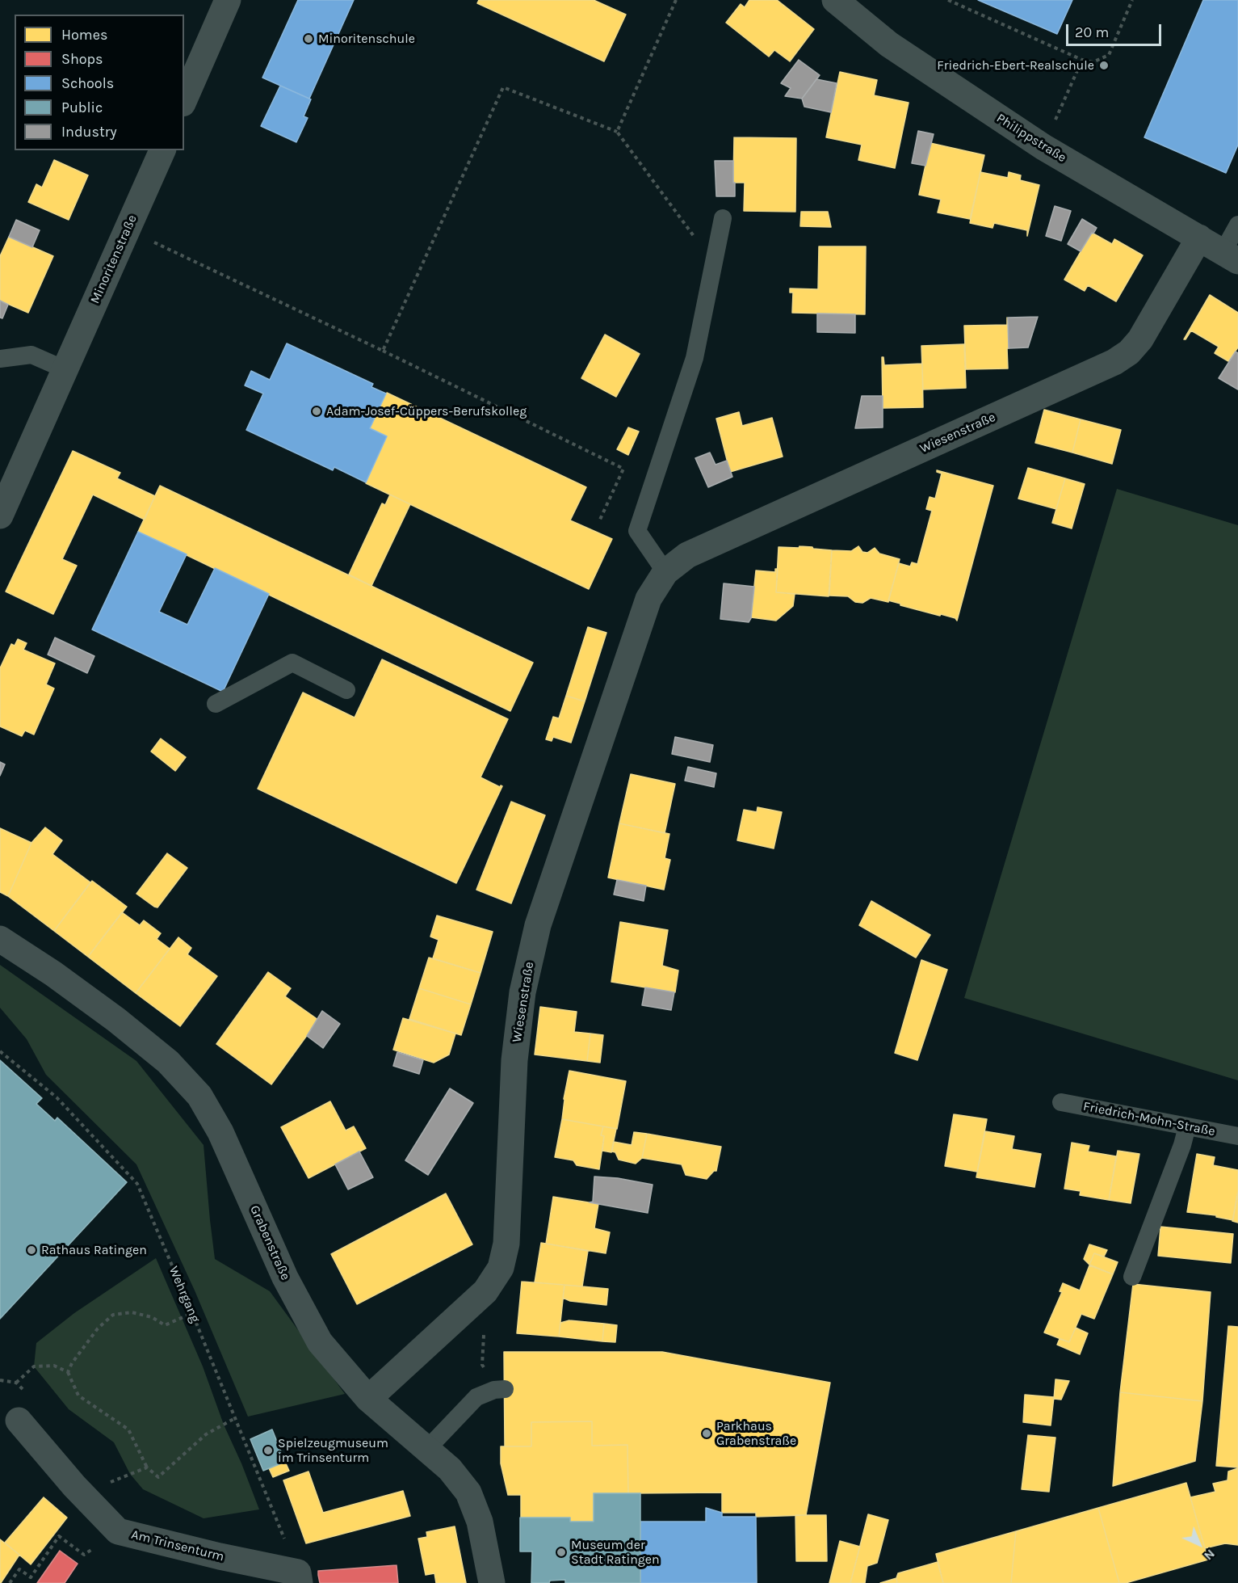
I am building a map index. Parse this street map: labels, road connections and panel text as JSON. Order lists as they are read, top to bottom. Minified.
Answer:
{"streets":{"street":["Philippstraße","Minoritenstraße","Wiesenstraße","Grabenstraße","Am Trinsenturm"],"lane":["Friedrich-Mohn-Straße"],"path":["Wehrgang"]},"crossings":[["Philippstraße","Wiesenstraße"],["Wiesenstraße","Grabenstraße"],["Wehrgang","Am Trinsenturm"]],"places":["Minoritenschule","Friedrich-Ebert-Realschule","Adam-Josef-Cüppers-Berufskolleg","Rathaus Ratingen","Parkhaus Grabenstraße","Spielzeugmuseum im Trinsenturm","Museum der Stadt Ratingen"],"legend":["Homes","Shops","Schools","Public","Industry"],"scale_bar":"20 m","north":"bottom right"}
